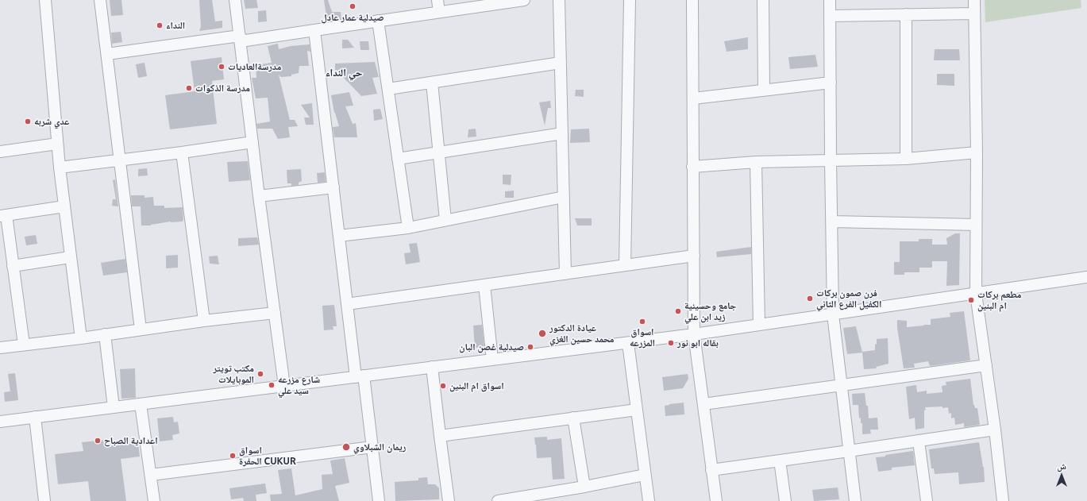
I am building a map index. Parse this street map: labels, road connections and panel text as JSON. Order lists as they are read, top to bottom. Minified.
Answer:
{"districts":["حي النداء"],"places":["صيدلية عمار عادل","النداء","مدرسةالعاديات","مدرسة الذكوات","عدي شربه","فرن صمون بركات الكفيل الفرع الثاني","مطعم برکات ام البنین","جامع وحسينية زيد ابن علي","اسواق المزرعه","عيادة الدكتور محمد حسين الغزي","بقاله ابو نور","صيدلية غصن البان","مكتب تويتر الموبايلات","شارع مزرعه سيد علي","اسواق ام البنين","اعدادية الصباح","ريمان الشبلاوي","اسواق الحفرة CUKUR"],"north":"top"}
